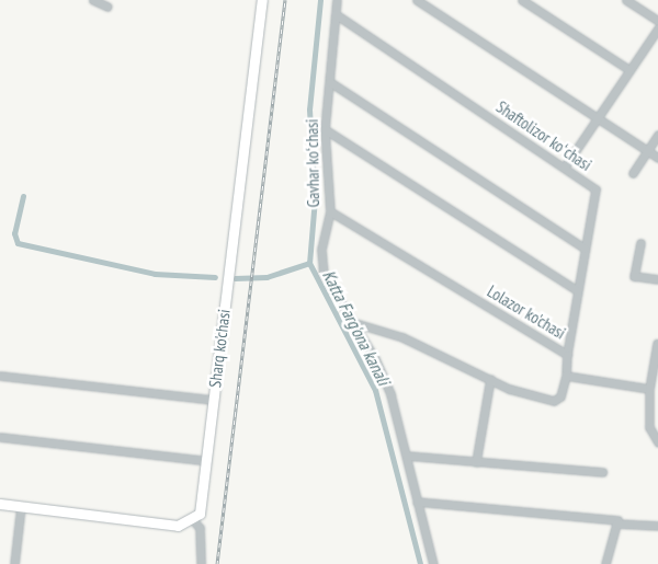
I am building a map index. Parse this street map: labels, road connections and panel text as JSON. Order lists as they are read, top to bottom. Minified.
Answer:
{"streets":{"main road":["Sharq ko'chasi"],"street":["Shaftolizor koʻchasi","Gavhar koʻchasi","Lolazor ko'chasi"]},"crossings":[["Shaftolizor koʻchasi","Gavhar koʻchasi"],["Shaftolizor koʻchasi","Lolazor ko'chasi"],["Gavhar koʻchasi","Lolazor ko'chasi"]],"water":["Katta Farg'ona kanali"]}
